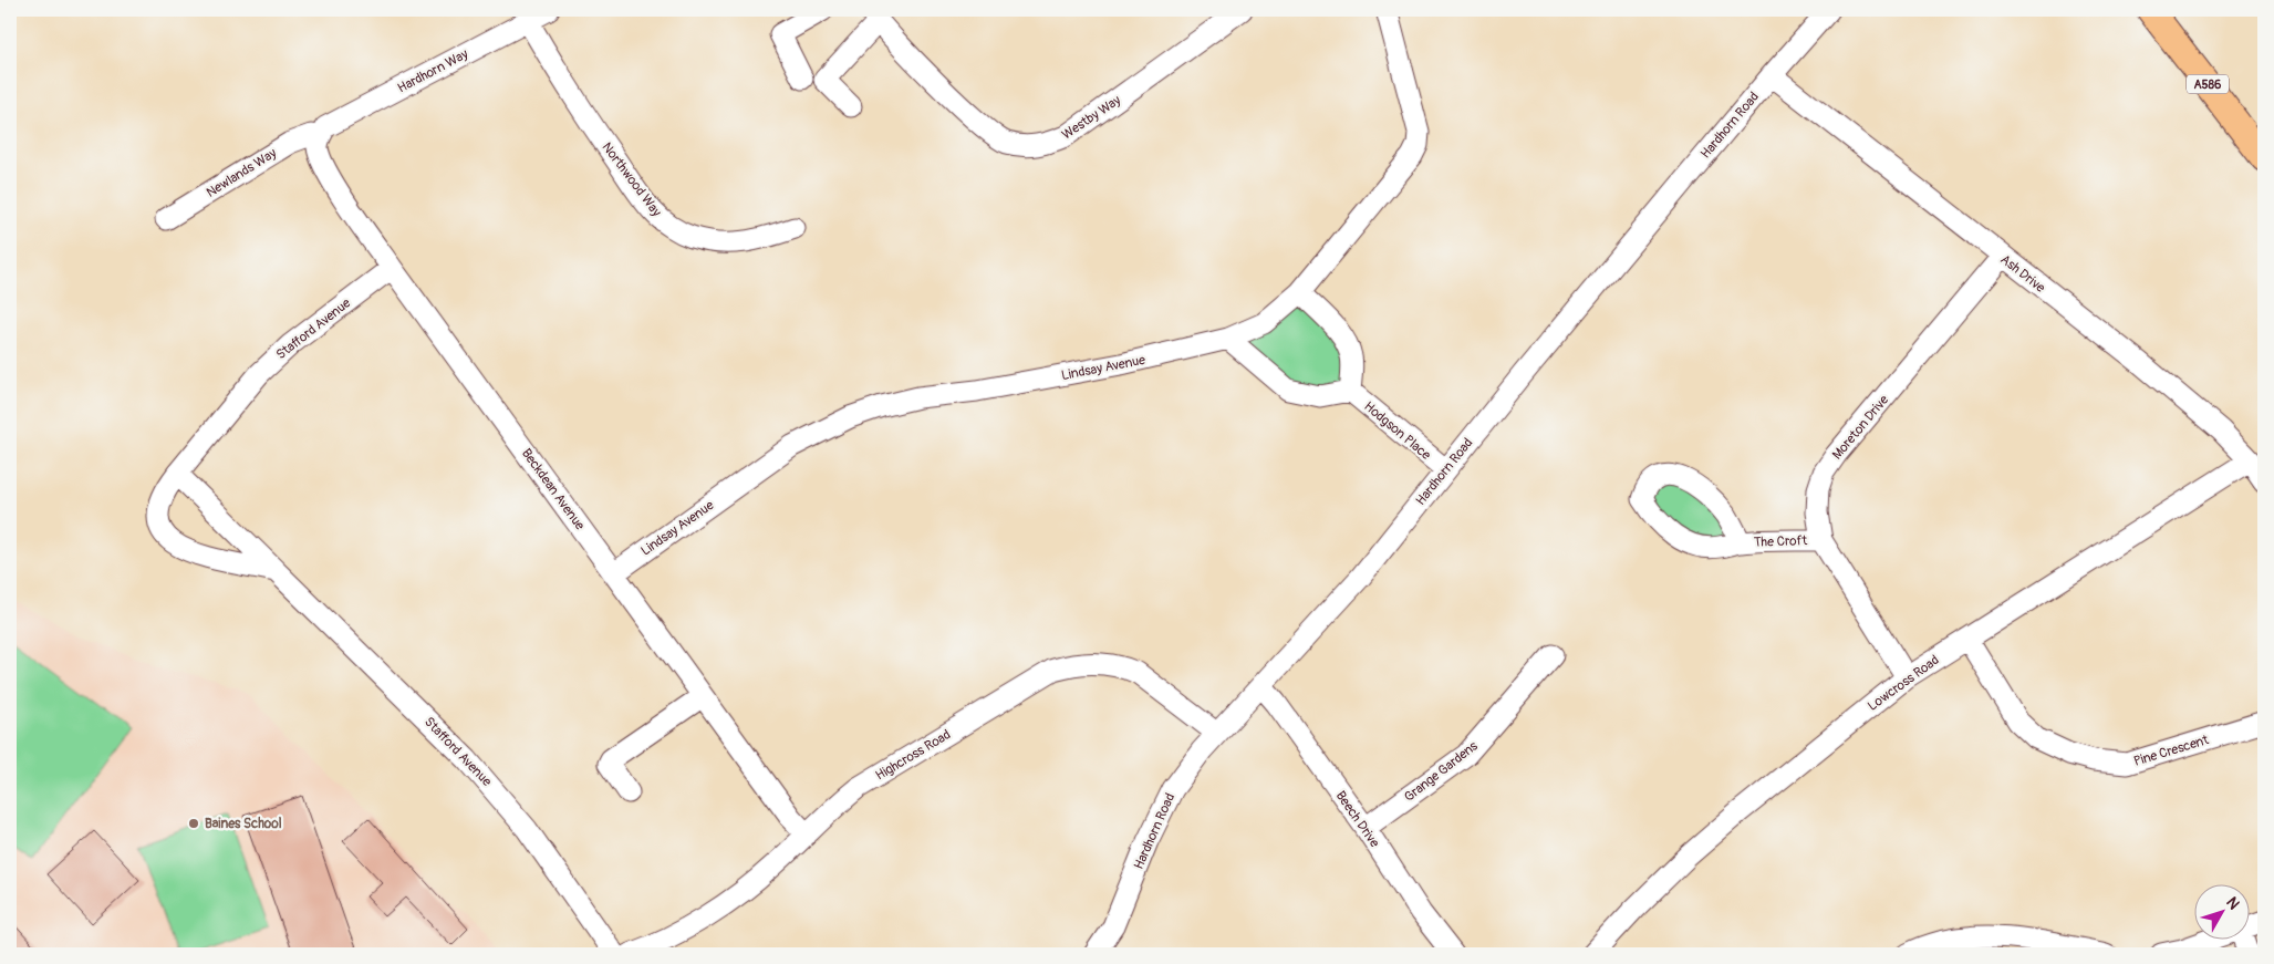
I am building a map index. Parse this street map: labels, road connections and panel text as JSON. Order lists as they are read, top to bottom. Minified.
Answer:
{"streets":{"main road":["A586"],"street":["Hardhorn Way","Westby Way","Hardhorn Road","Newlands Way","Northwood Way","Ash Drive","Stafford Avenue","Lindsay Avenue","Moreton Drive","Hodgson Place","Beckdean Avenue","The Croft","Lowcross Road","Pine Crescent","Highcross Road","Grange Gardens","Beech Drive"]},"crossings":[["Hardhorn Way","Newlands Way"],["Hardhorn Way","Northwood Way"],["Hardhorn Way","Beckdean Avenue"],["Hardhorn Road","Ash Drive"],["Hardhorn Road","Hodgson Place"],["Hardhorn Road","Highcross Road"],["Hardhorn Road","Beech Drive"],["Newlands Way","Beckdean Avenue"],["Ash Drive","Moreton Drive"],["Ash Drive","Lowcross Road"],["Stafford Avenue","Beckdean Avenue"],["Lindsay Avenue","Beckdean Avenue"],["Moreton Drive","The Croft"],["Moreton Drive","Lowcross Road"],["Beckdean Avenue","Highcross Road"],["Lowcross Road","Pine Crescent"],["Grange Gardens","Beech Drive"]],"places":["Baines School"],"north":"top right"}
